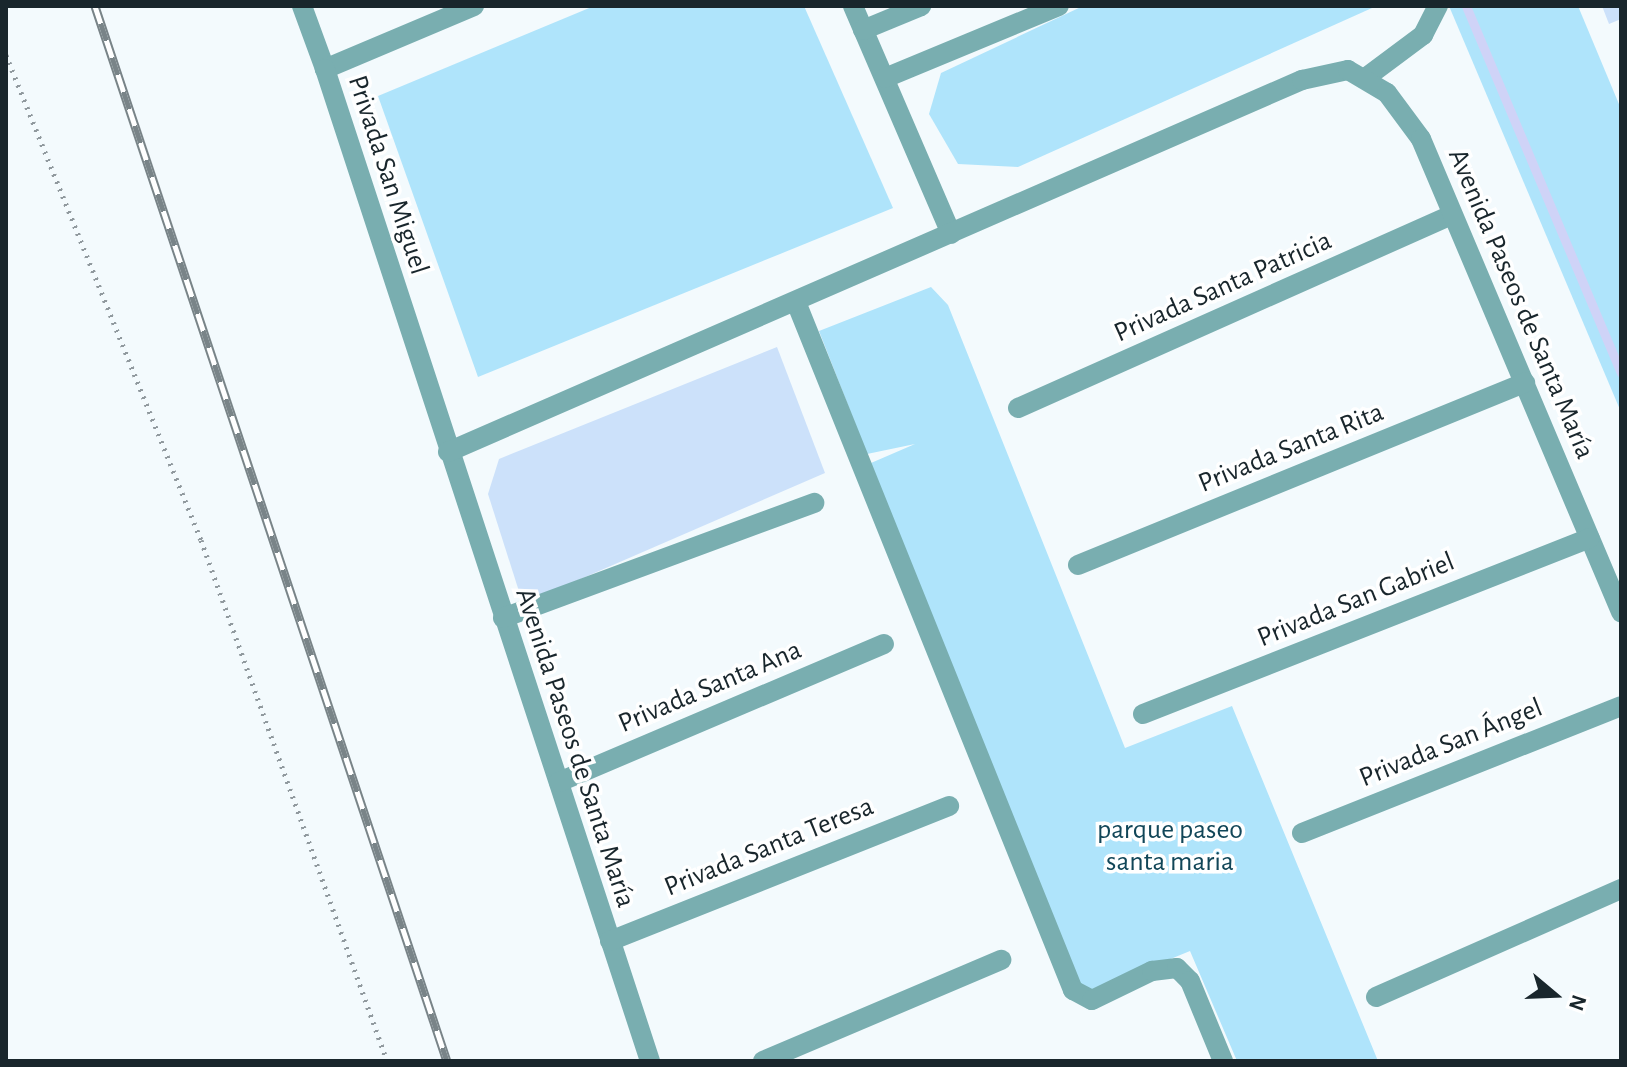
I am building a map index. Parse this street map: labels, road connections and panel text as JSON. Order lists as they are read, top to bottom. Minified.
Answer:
{"streets":{"street":["Privada San Miguel","Privada Santa Patricia","Avenida Paseos de Santa María","Privada Santa Rita","Privada San Gabriel","Privada Santa Ana","Privada San Ángel","Privada Santa Teresa"]},"crossings":[["Privada San Miguel","Avenida Paseos de Santa María"],["Privada Santa Patricia","Avenida Paseos de Santa María"],["Avenida Paseos de Santa María","Privada Santa Rita"],["Avenida Paseos de Santa María","Privada San Gabriel"],["Avenida Paseos de Santa María","Privada Santa Ana"],["Avenida Paseos de Santa María","Privada Santa Teresa"]],"parks":["parque paseo santa maria"],"north":"right"}
